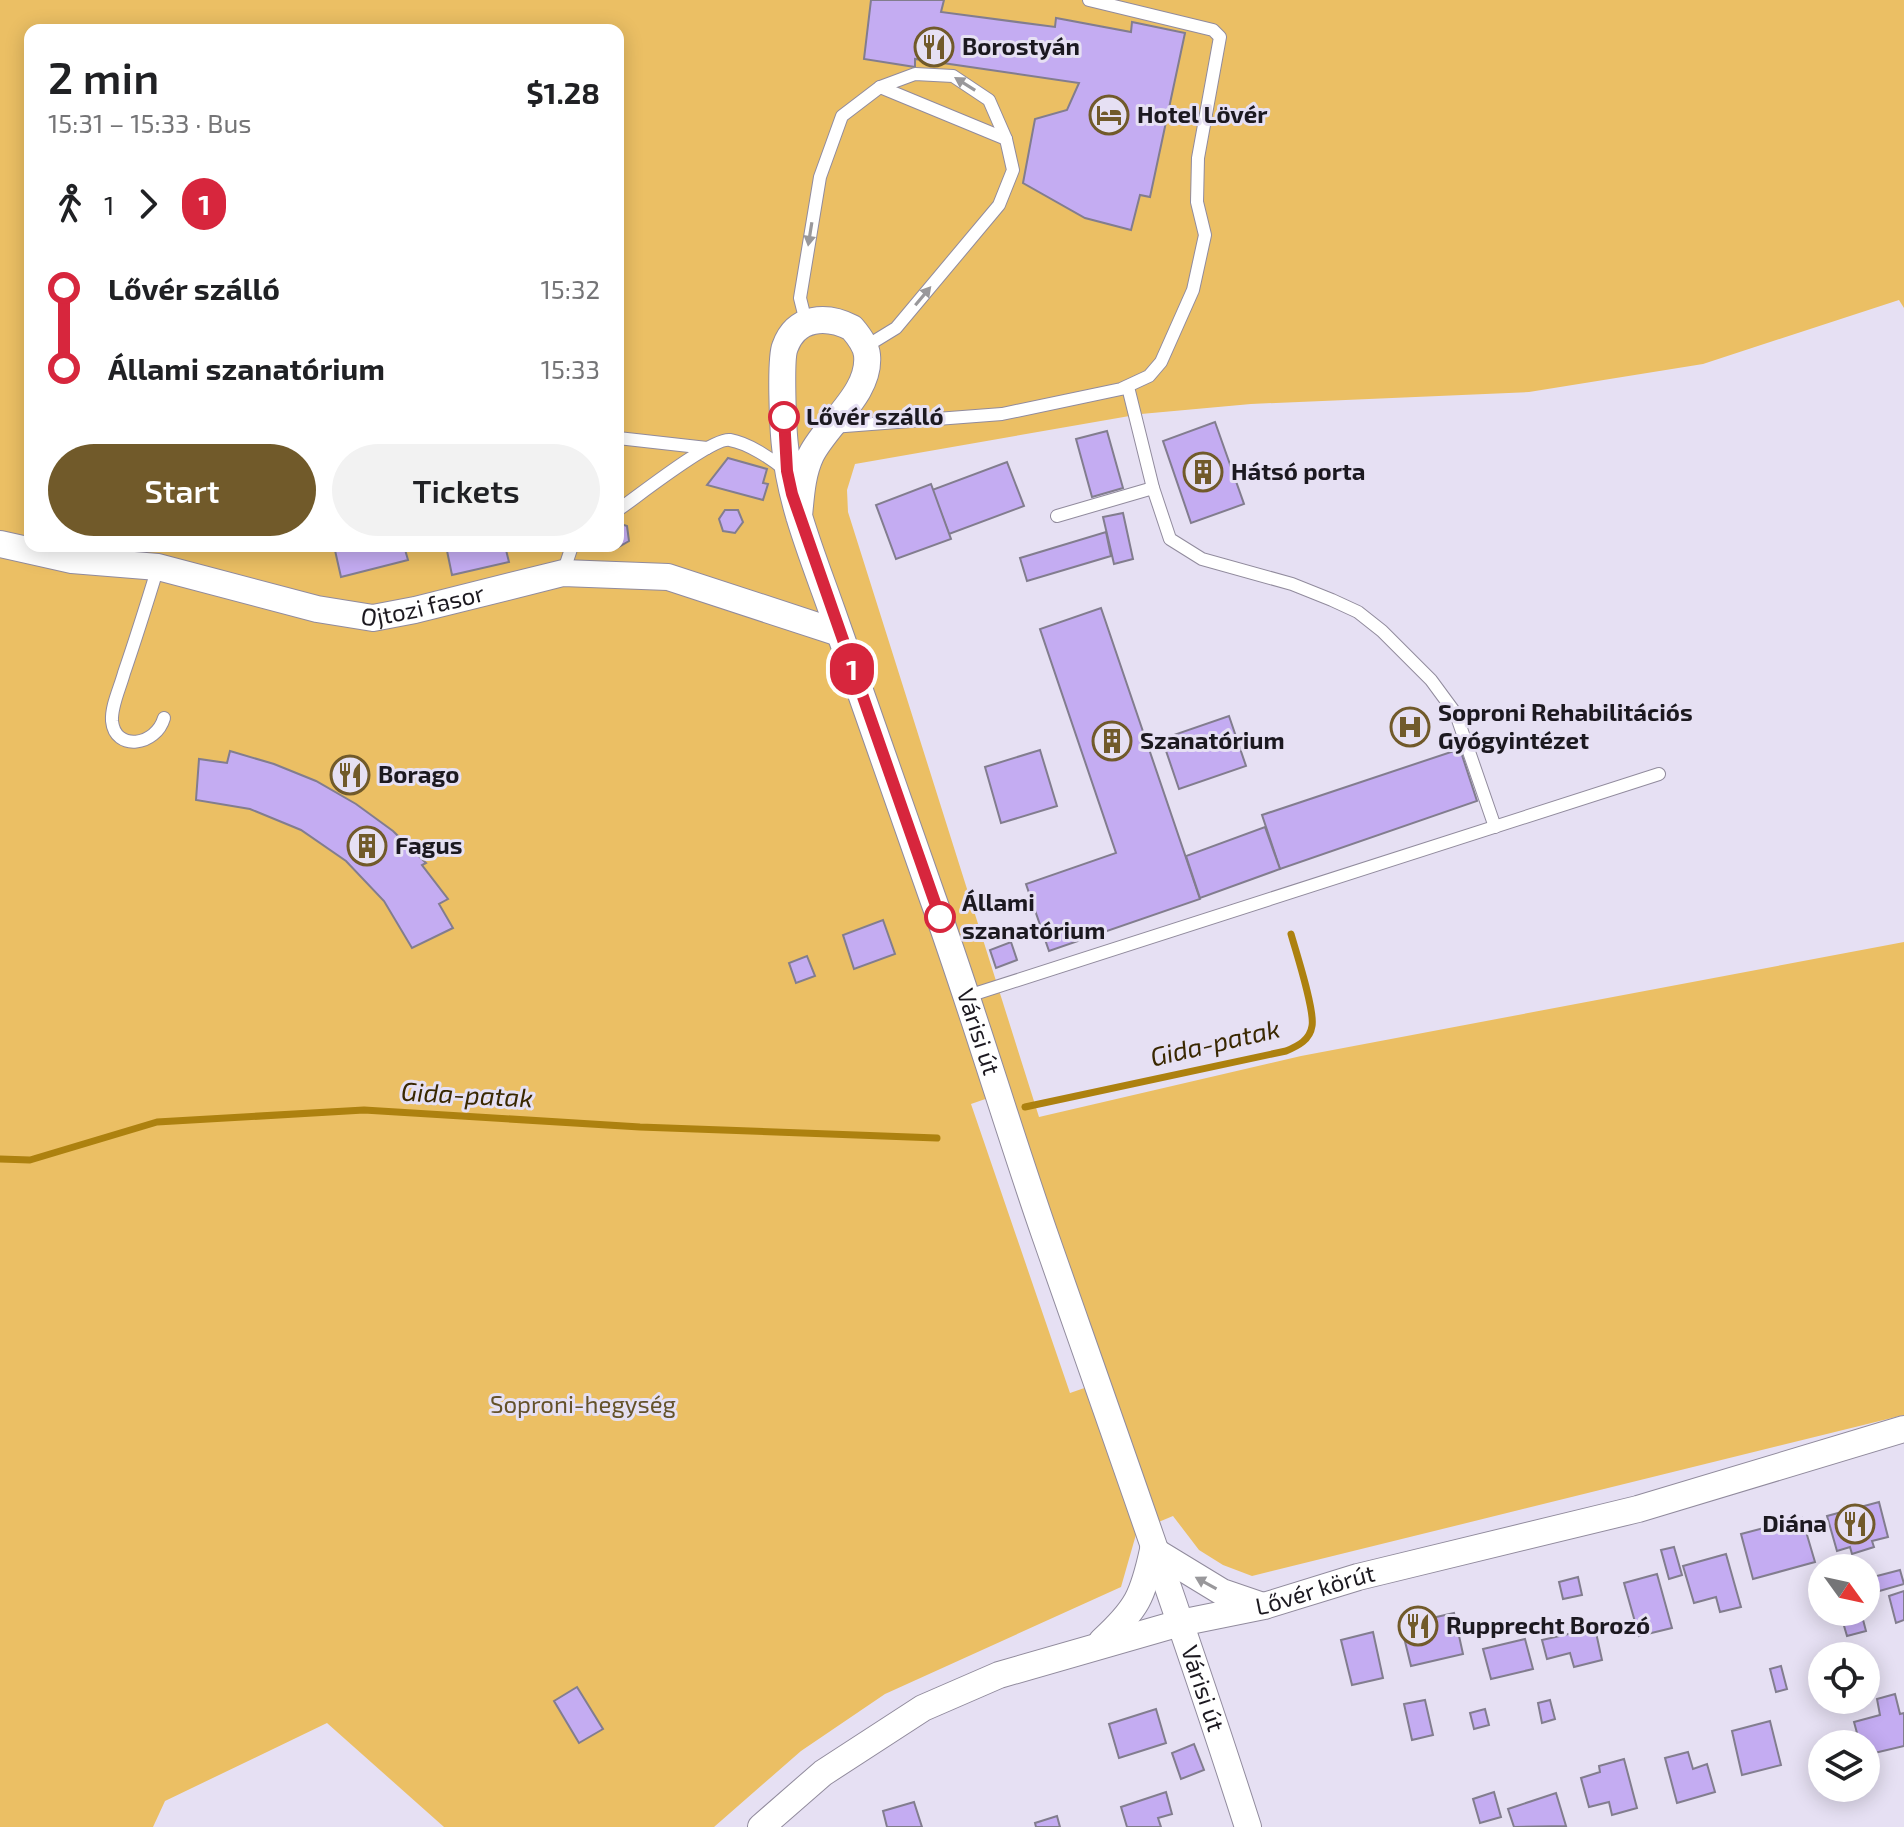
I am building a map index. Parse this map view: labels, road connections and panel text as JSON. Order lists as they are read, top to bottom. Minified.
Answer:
{"streets":{"street":["Ojtozi fasor","Várisi út","Lővér körút"]},"crossings":[["Ojtozi fasor","Várisi út"],["Várisi út","Lővér körút"]],"water":["Gida-patak"],"parks":["Soproni-hegység"],"places":{"restaurant":["Borostyán","Borago","Diána","Rupprecht Borozó"],"hotel":["Hotel Lövér"],"other":["Lővér szálló","Állami szanatórium"],"building":["Hátsó porta","Szanatórium","Fagus"],"hospital":["Soproni Rehabilitációs Gyógyintézet"]},"lines":["bus line 1"],"north":"bottom right","page":{"on_map":"1","heading":["2 min","15:31 – 15:33 · Bus","$1.28"],"legs":["1","1"],"list":[{"name":"Lővér szálló","value":"15:32"},{"name":"Állami szanatórium","value":"15:33"}],"buttons":["Start","Tickets"]}}
